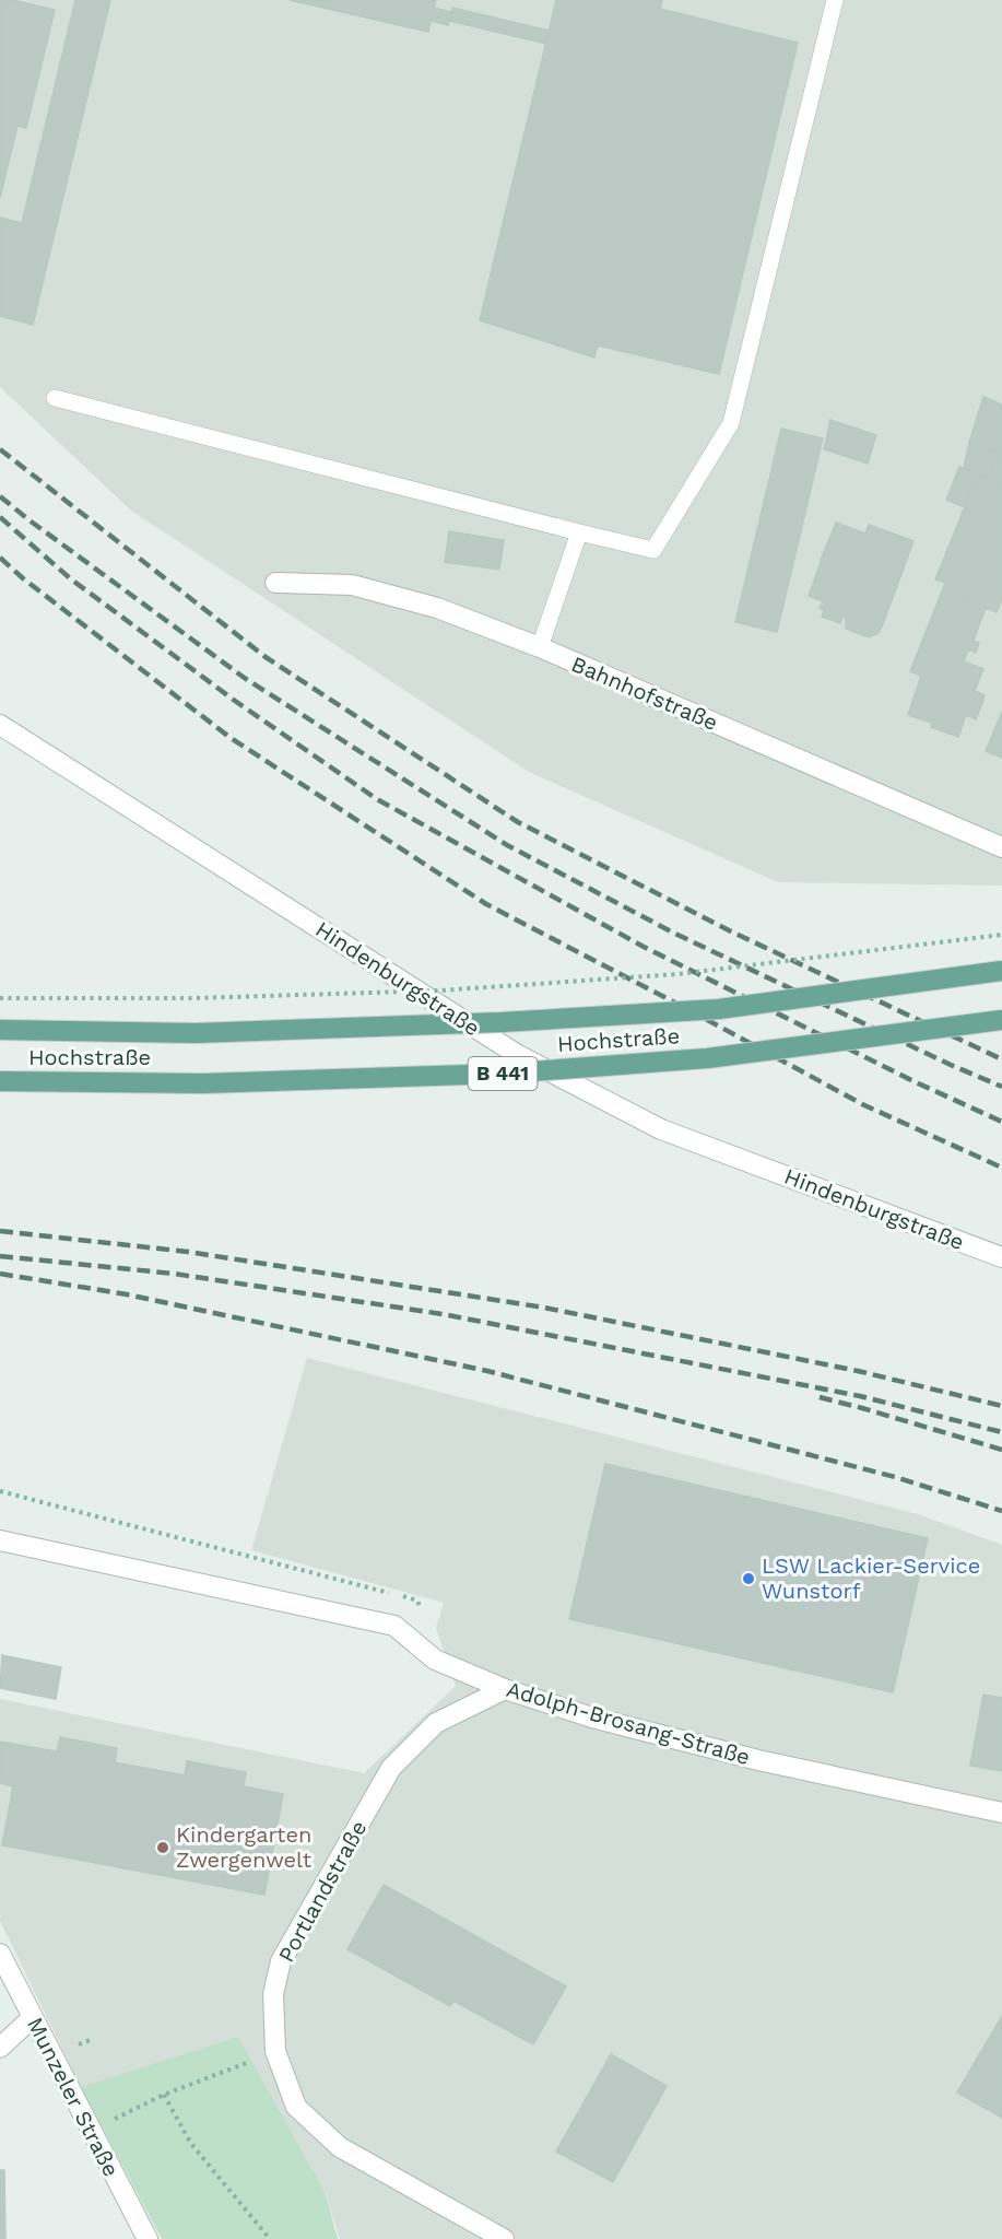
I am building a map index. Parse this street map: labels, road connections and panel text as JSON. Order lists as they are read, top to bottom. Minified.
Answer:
{"streets":{"main road":["Hochstraße","B 441"],"street":["Bahnhofstraße","Hindenburgstraße","Adolph-Brosang-Straße","Portlandstraße","Munzeler Straße"]},"crossings":[["Adolph-Brosang-Straße","Portlandstraße"]],"places":["LSW Lackier-Service Wunstorf","Kindergarten Zwergenwelt"]}
